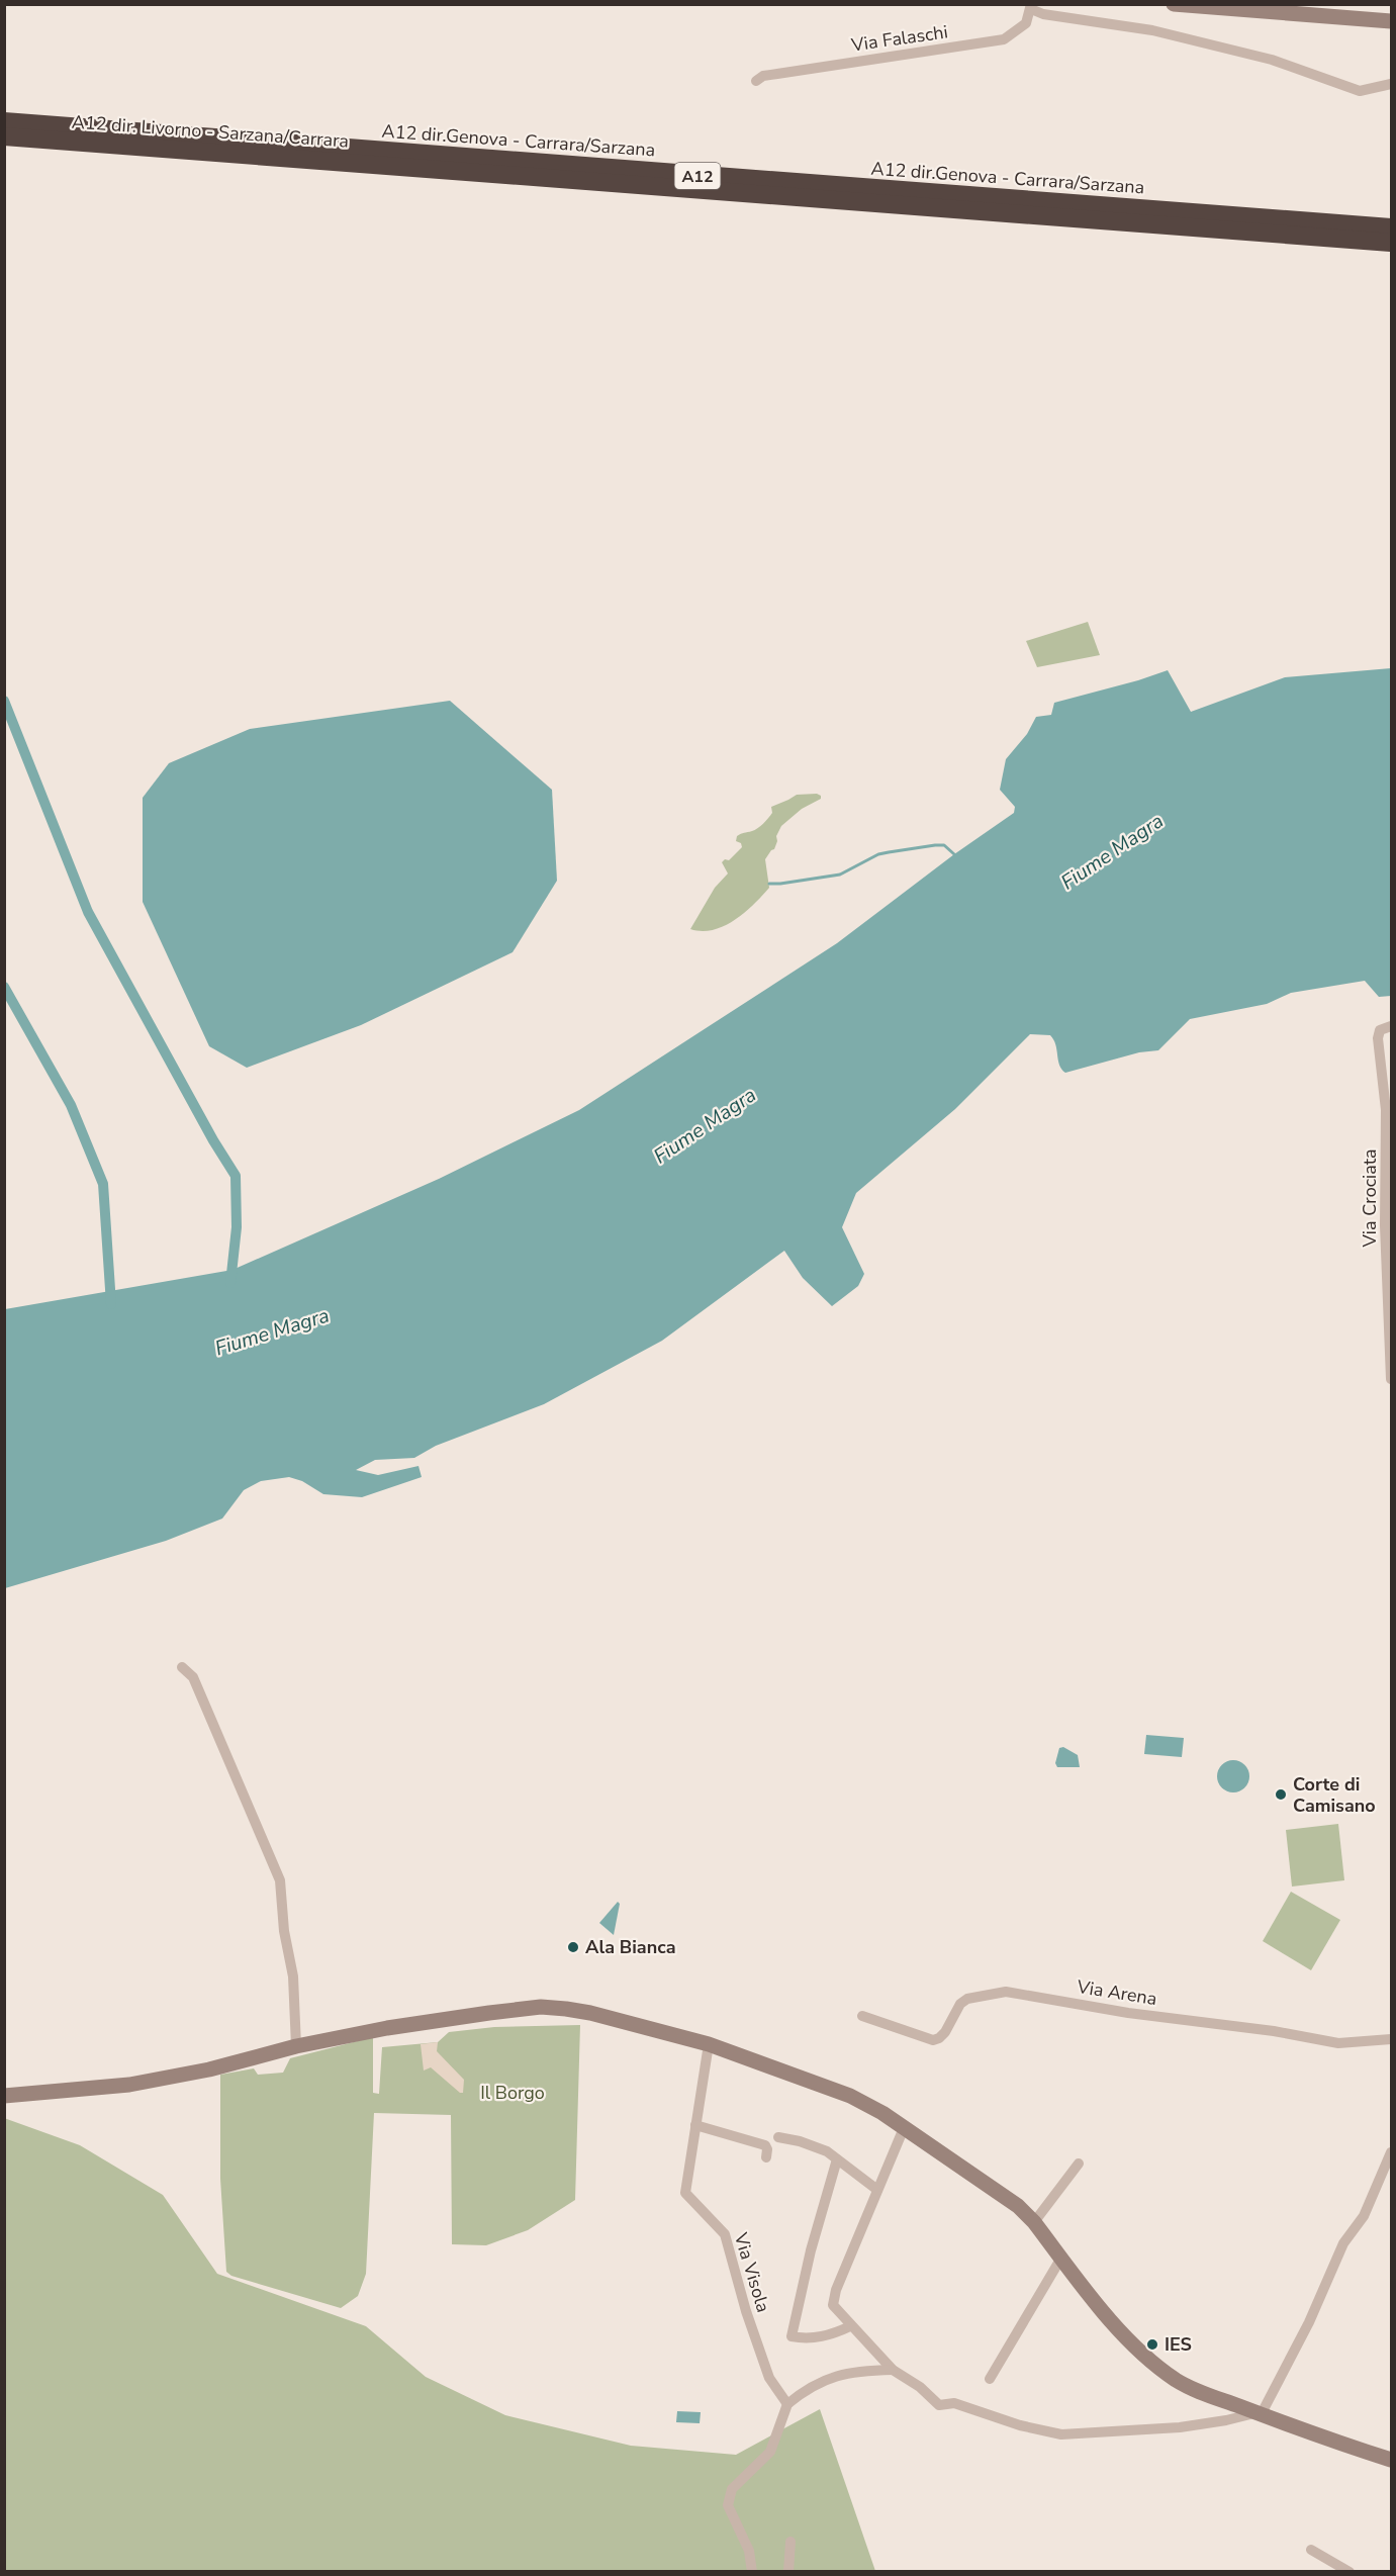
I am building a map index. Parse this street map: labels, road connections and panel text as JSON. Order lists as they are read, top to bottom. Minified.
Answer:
{"streets":{"highway":["A12 dir. Livorno - Sarzana/Carrara","A12 dir.Genova - Carrara/Sarzana","A12"],"street":["Via Falaschi","Via Crociata","Via Arena","Via Visola"]},"water":["Fiume Magra"],"parks":["Il Borgo"],"places":["Corte di Camisano","Ala Bianca","IES"]}
